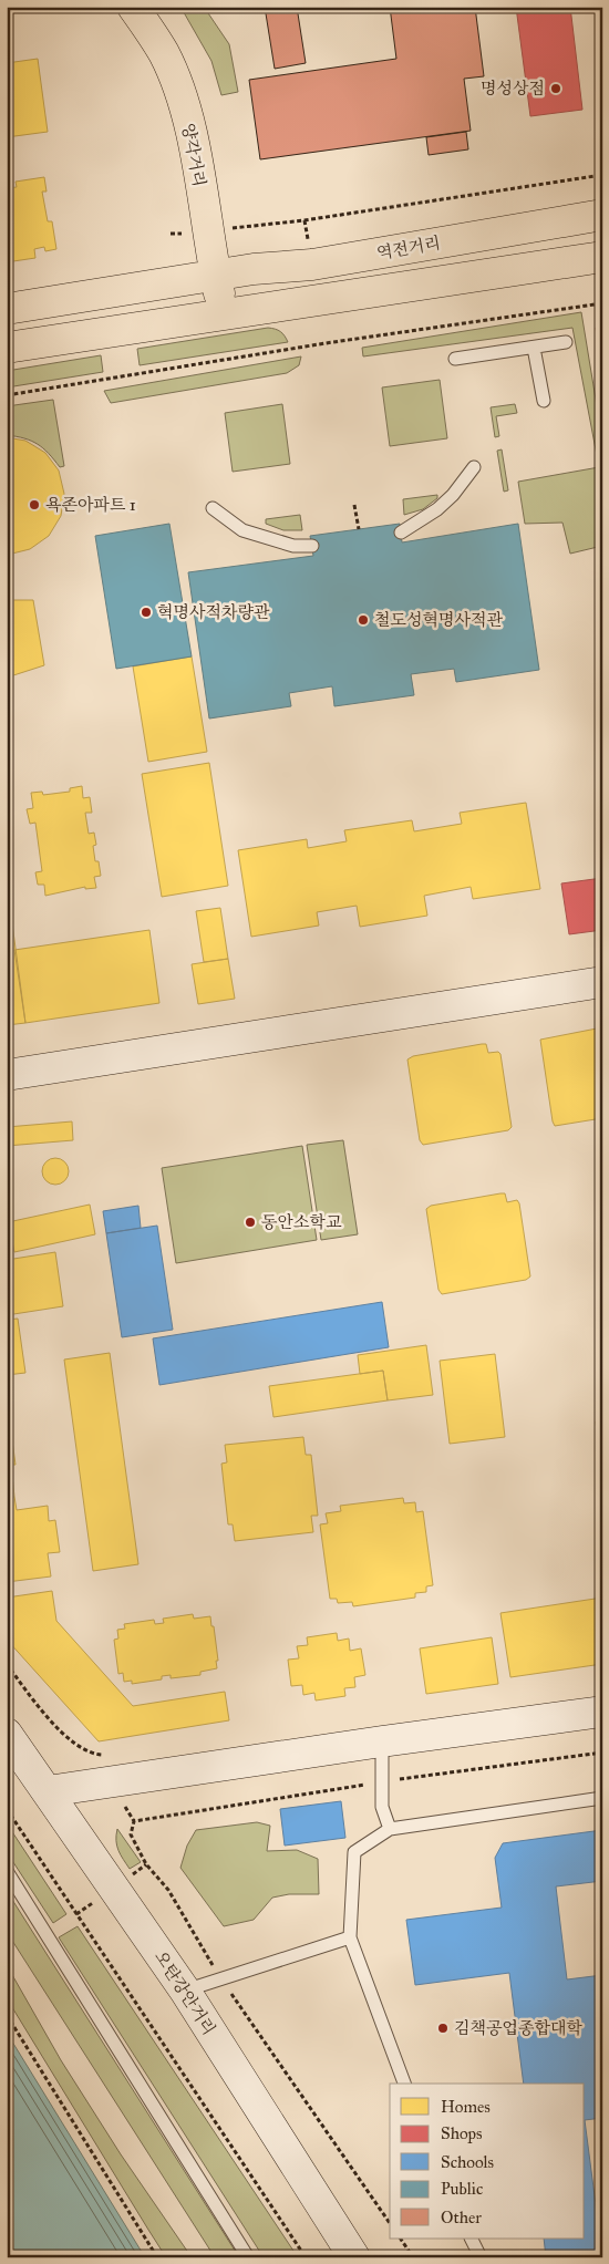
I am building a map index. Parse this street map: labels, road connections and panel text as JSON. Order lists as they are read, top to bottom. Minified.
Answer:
{"streets":{"main road":["양각거리","역전거리"],"street":["오탄강안거리"]},"crossings":[["양각거리","역전거리"]],"places":["명성상점","욕존아파트 1","혁명사적차량관","철도성혁명사적관","동안소학교","김책공업종합대학"],"legend":["Homes","Shops","Schools","Public","Other"]}
